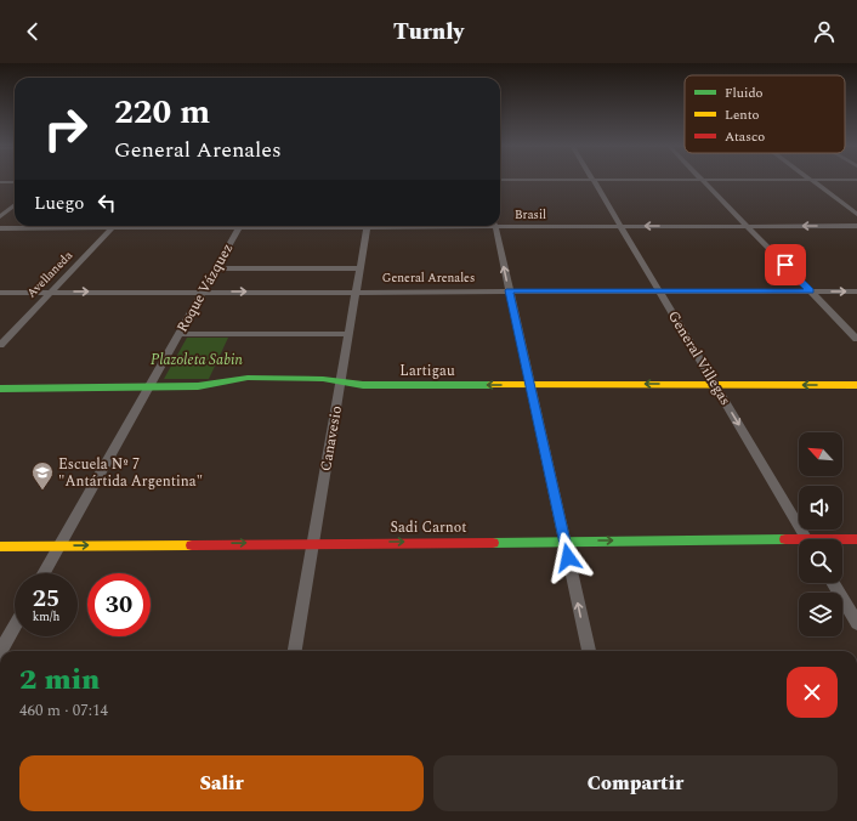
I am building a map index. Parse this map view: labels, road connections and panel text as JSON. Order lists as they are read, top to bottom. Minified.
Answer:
{"streets":{"street":["Brasil","Avellaneda","General Arenales","Roque Vázquez","General Villegas","Lartigau","Canavesio","Sadi Carnot"]},"crossings":[["Brasil","Avellaneda"],["Brasil","General Villegas"],["Avellaneda","General Arenales"],["General Arenales","Roque Vázquez"],["General Arenales","General Villegas"],["General Arenales","Canavesio"],["Roque Vázquez","Lartigau"],["Roque Vázquez","Sadi Carnot"],["General Villegas","Lartigau"],["Lartigau","Canavesio"],["Canavesio","Sadi Carnot"]],"one_way":["Brasil","General Villegas","Lartigau","Sadi Carnot"],"parks":["Plazoleta Sabin"],"places":{"school or university":["Escuela Nº 7 \"Antártida Argentina\""]},"legend":["Fluido","Lento","Atasco"],"north":"top left","page":{"header":"Turnly","turn":["220 m","General Arenales"],"then":"Luego","speed":"25 km/h","limit":"30","heading":["2 min","460 m · 07:14"],"buttons":["Salir","Compartir"]}}
